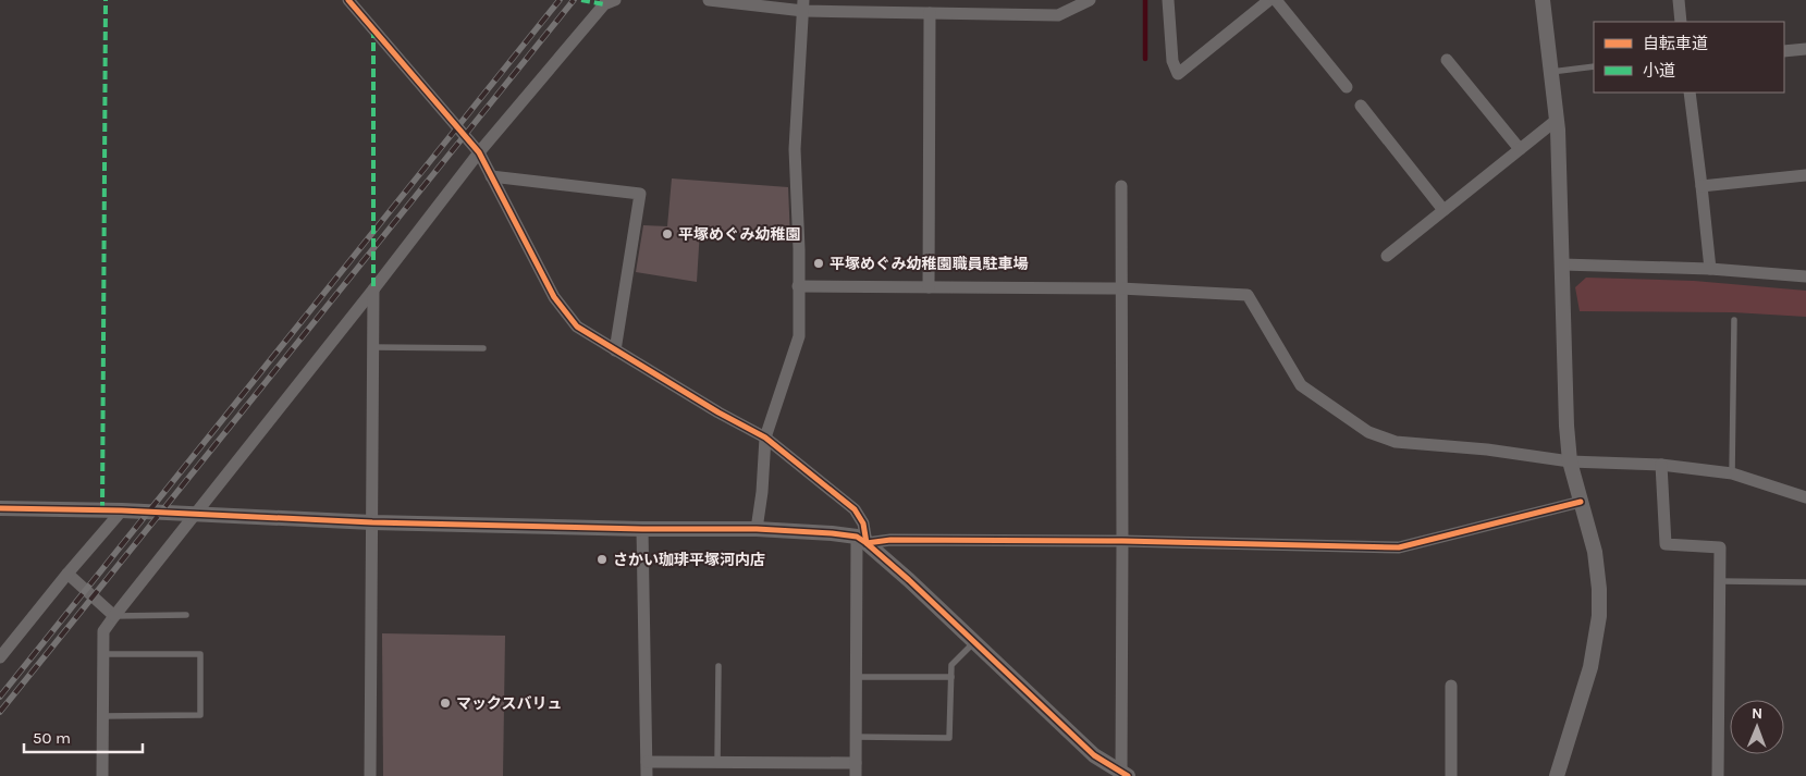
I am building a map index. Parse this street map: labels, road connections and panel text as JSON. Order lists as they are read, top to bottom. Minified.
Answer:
{"places":["平塚めぐみ幼稚園","平塚めぐみ幼稚園職員駐車場","さかい珈琲平塚河内店","マックスバリュ"],"legend":["自転車道","小道"],"scale_bar":"50 m","north":"top"}
